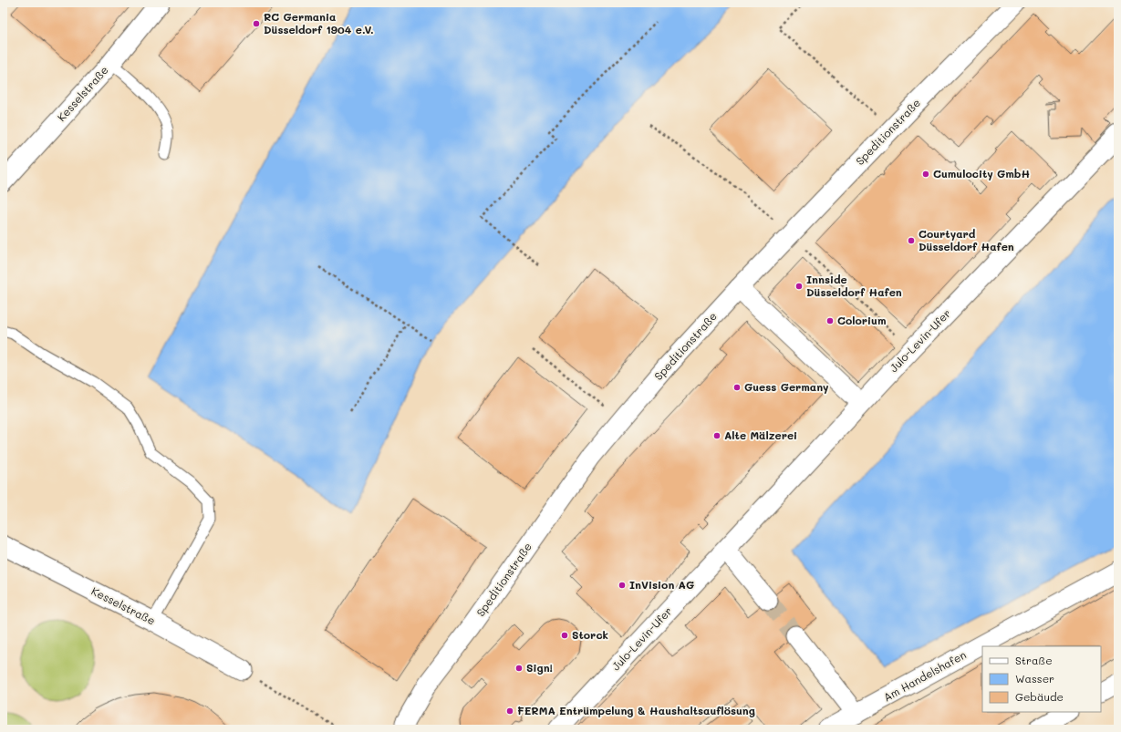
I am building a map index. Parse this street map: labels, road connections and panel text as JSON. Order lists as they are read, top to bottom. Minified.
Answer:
{"streets":{"street":["Kesselstraße","Speditionstraße","Julo-Levin-Ufer","Am Handelshafen"]},"places":["RC Germania Düsseldorf 1904 e.V.","Cumulocity GmbH","Courtyard Düsseldorf Hafen","Innside Düsseldorf Hafen","Colorium","Guess Germany","Alte Mälzerei","InVision AG","Storck","Sign!","FERMA Entrümpelung & Haushaltsauflösung"],"legend":["Straße","Wasser","Gebäude"]}
